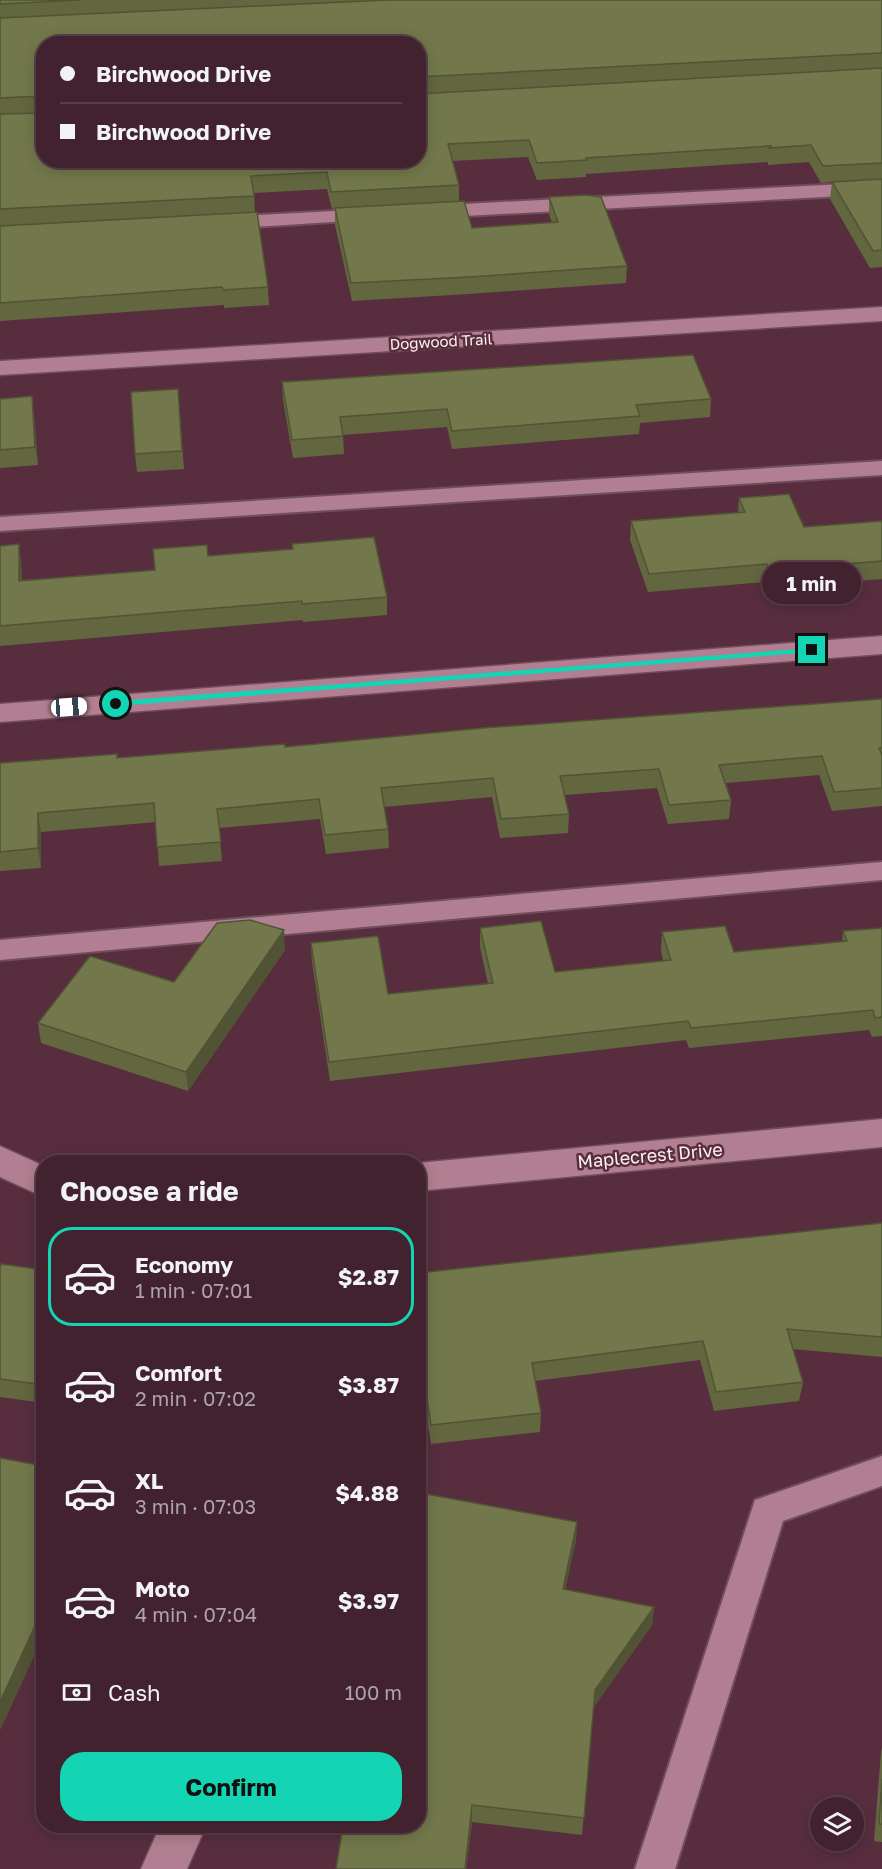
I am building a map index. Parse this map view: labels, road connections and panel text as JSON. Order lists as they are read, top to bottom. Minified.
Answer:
{"streets":{"street":["Dogwood Trail","Maplecrest Drive"]},"page":{"banner":["Birchwood Drive","Birchwood Drive"],"bubble":"1 min","heading":"Choose a ride","list":[{"name":"Economy","note":"1 min · 07:01","value":"$2.87"},{"name":"Comfort","note":"2 min · 07:02","value":"$3.87"},{"name":"XL","note":"3 min · 07:03","value":"$4.88"},{"name":"Moto","note":"4 min · 07:04","value":"$3.97"}],"pay":["Cash","100 m"],"buttons":"Confirm"}}
